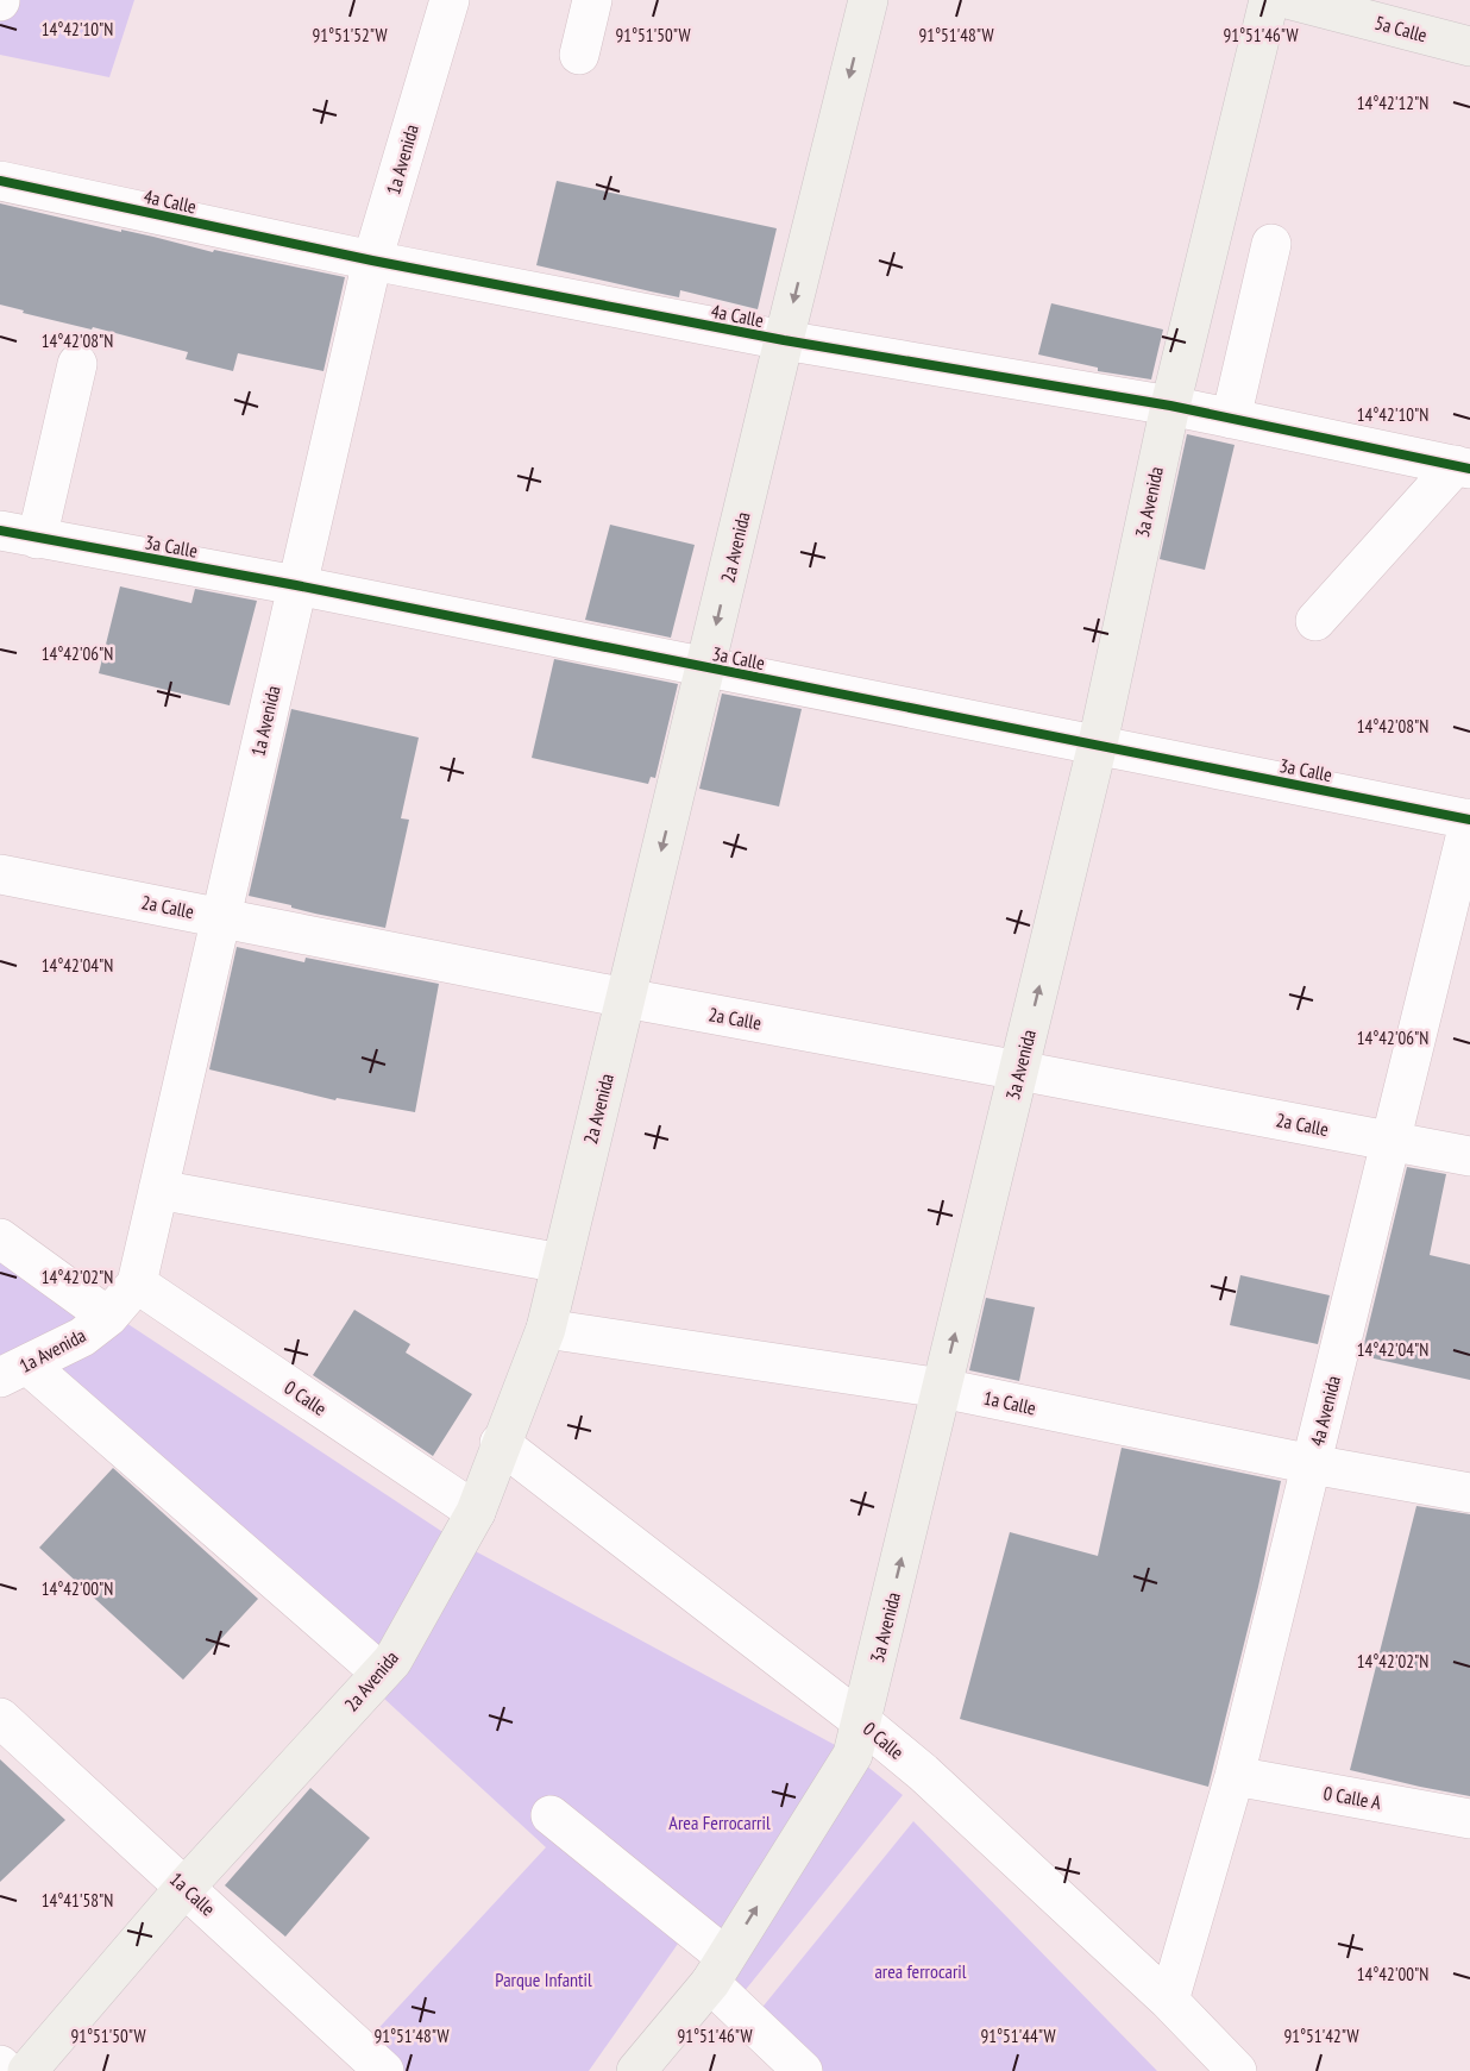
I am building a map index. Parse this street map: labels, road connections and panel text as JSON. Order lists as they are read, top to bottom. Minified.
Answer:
{"streets":{"main road":["5a Calle","3a Avenida","2a Avenida"],"street":["1a Avenida","4a Calle","3a Calle","2a Calle","0 Calle","1a Calle","4a Avenida","0 Calle A"]},"crossings":[["1a Avenida","4a Calle"],["1a Avenida","3a Calle"],["1a Avenida","2a Calle"],["1a Avenida","0 Calle"],["4a Calle","3a Avenida"],["4a Calle","2a Avenida"],["3a Avenida","3a Calle"],["3a Avenida","2a Calle"],["3a Avenida","0 Calle"],["3a Avenida","1a Calle"],["3a Calle","2a Avenida"],["3a Calle","4a Avenida"],["2a Avenida","2a Calle"],["2a Avenida","0 Calle"],["2a Avenida","1a Calle"],["2a Calle","4a Avenida"],["0 Calle","4a Avenida"],["1a Calle","4a Avenida"],["4a Avenida","0 Calle A"]],"one_way":["3a Avenida","2a Avenida"],"parks":["Area Ferrocarril","area ferrocaril","Parque Infantil"],"coordinates":["14°42'10\"N","91°51'52\"W","91°51'50\"W","91°51'48\"W","91°51'46\"W","14°42'12\"N","14°42'08\"N","14°42'06\"N","14°42'04\"N","14°42'02\"N","14°42'00\"N","14°41'58\"N","91°51'44\"W","91°51'42\"W"]}
